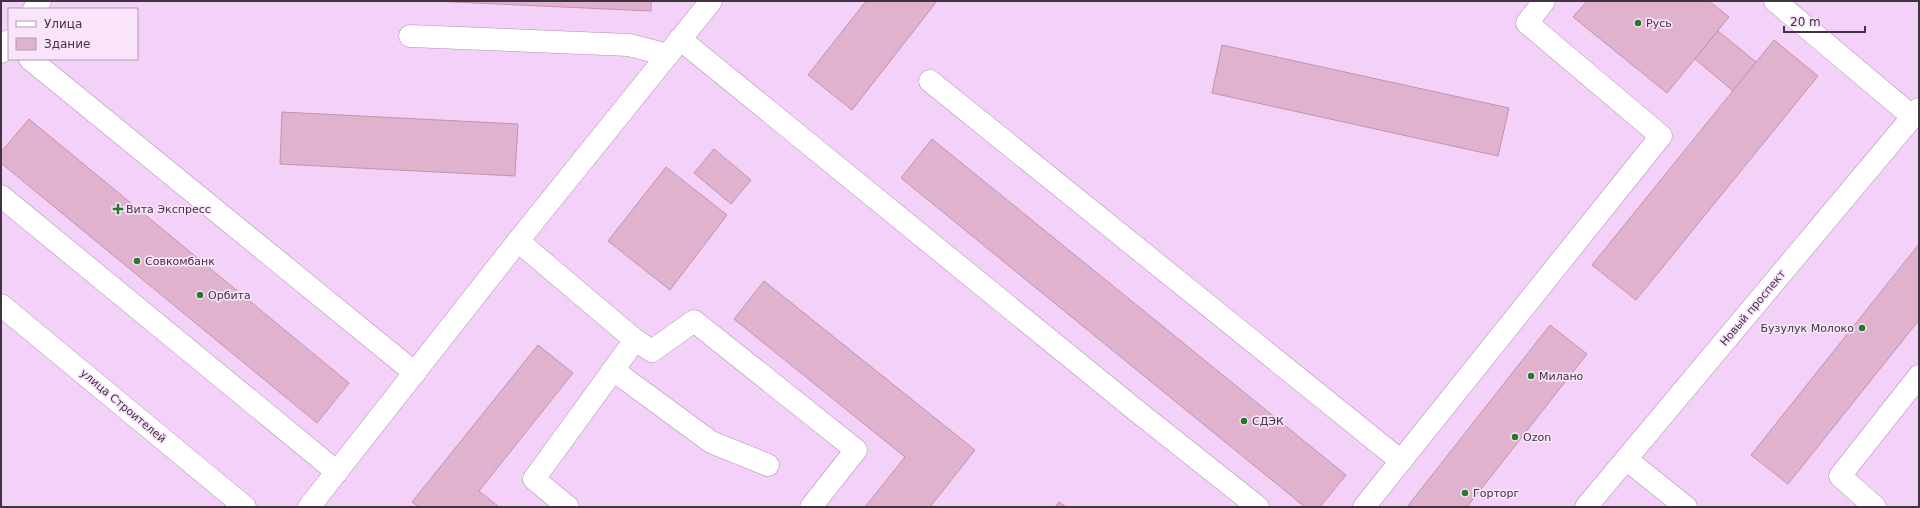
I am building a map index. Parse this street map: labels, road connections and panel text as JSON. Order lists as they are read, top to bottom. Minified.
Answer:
{"streets":{"street":["Новый проспект","улица Строителей"]},"places":{"other":["Русь","Совкомбанк","Орбита","Бузулук Молоко","Милано","СДЭК","Ozon","Горторг"],"health":["Вита Экспресс"]},"legend":["Улица","Здание"],"scale_bar":"20 m"}
